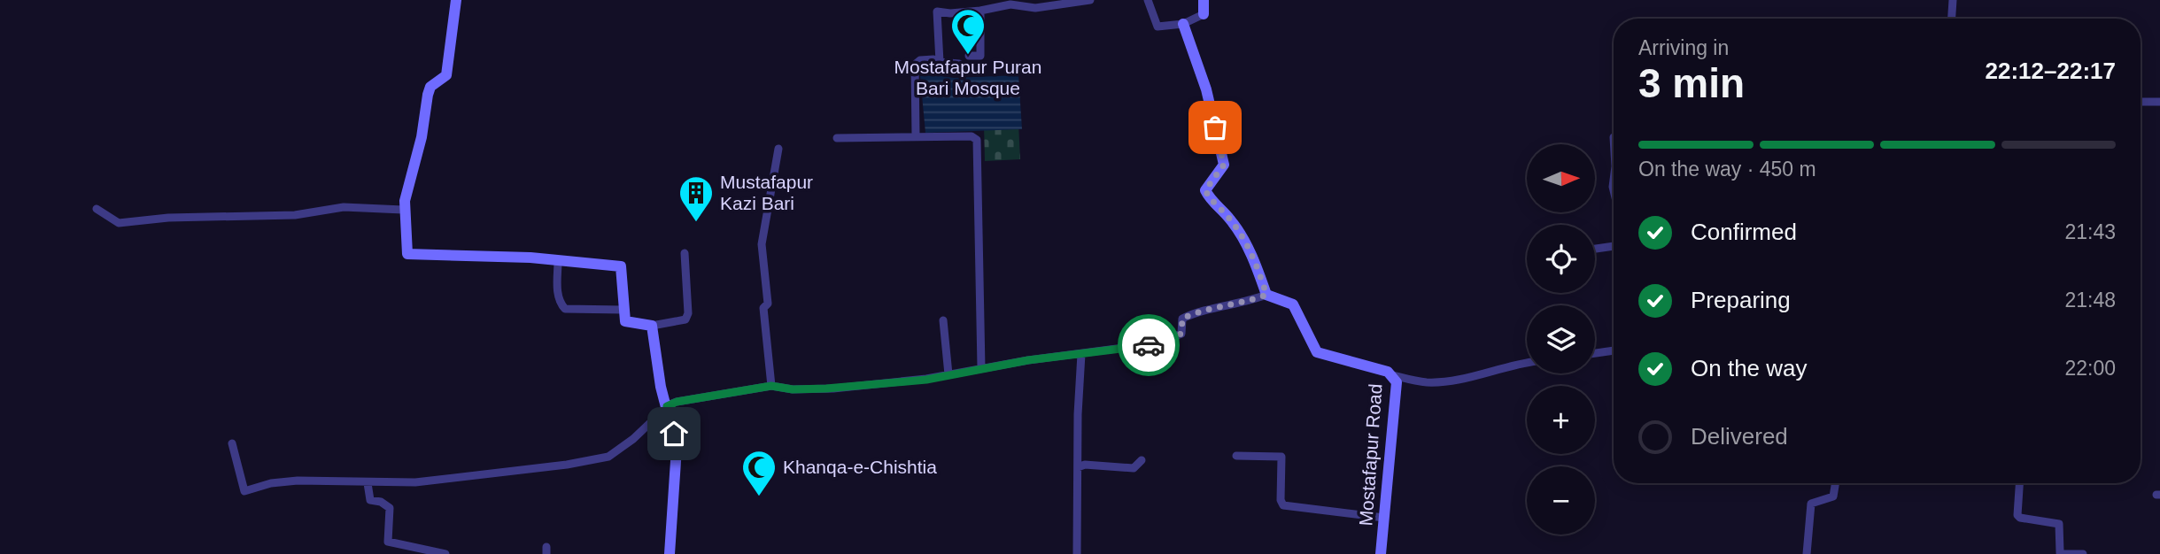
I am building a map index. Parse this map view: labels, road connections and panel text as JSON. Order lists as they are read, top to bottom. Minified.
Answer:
{"streets":{"street":["Mostafapur Road"]},"places":{"mosque":["Mostafapur Puran Bari Mosque","Khanqa-e-Chishtia"],"building":["Mustafapur Kazi Bari"]},"north":"right","page":{"heading":["3 min","Arriving in","22:12–22:17"],"bar":"On the way · 450 m","map_buttons":["+","−"],"list":[["Confirmed","21:43"],["Preparing","21:48"],["On the way","22:00"],"Delivered"]}}
